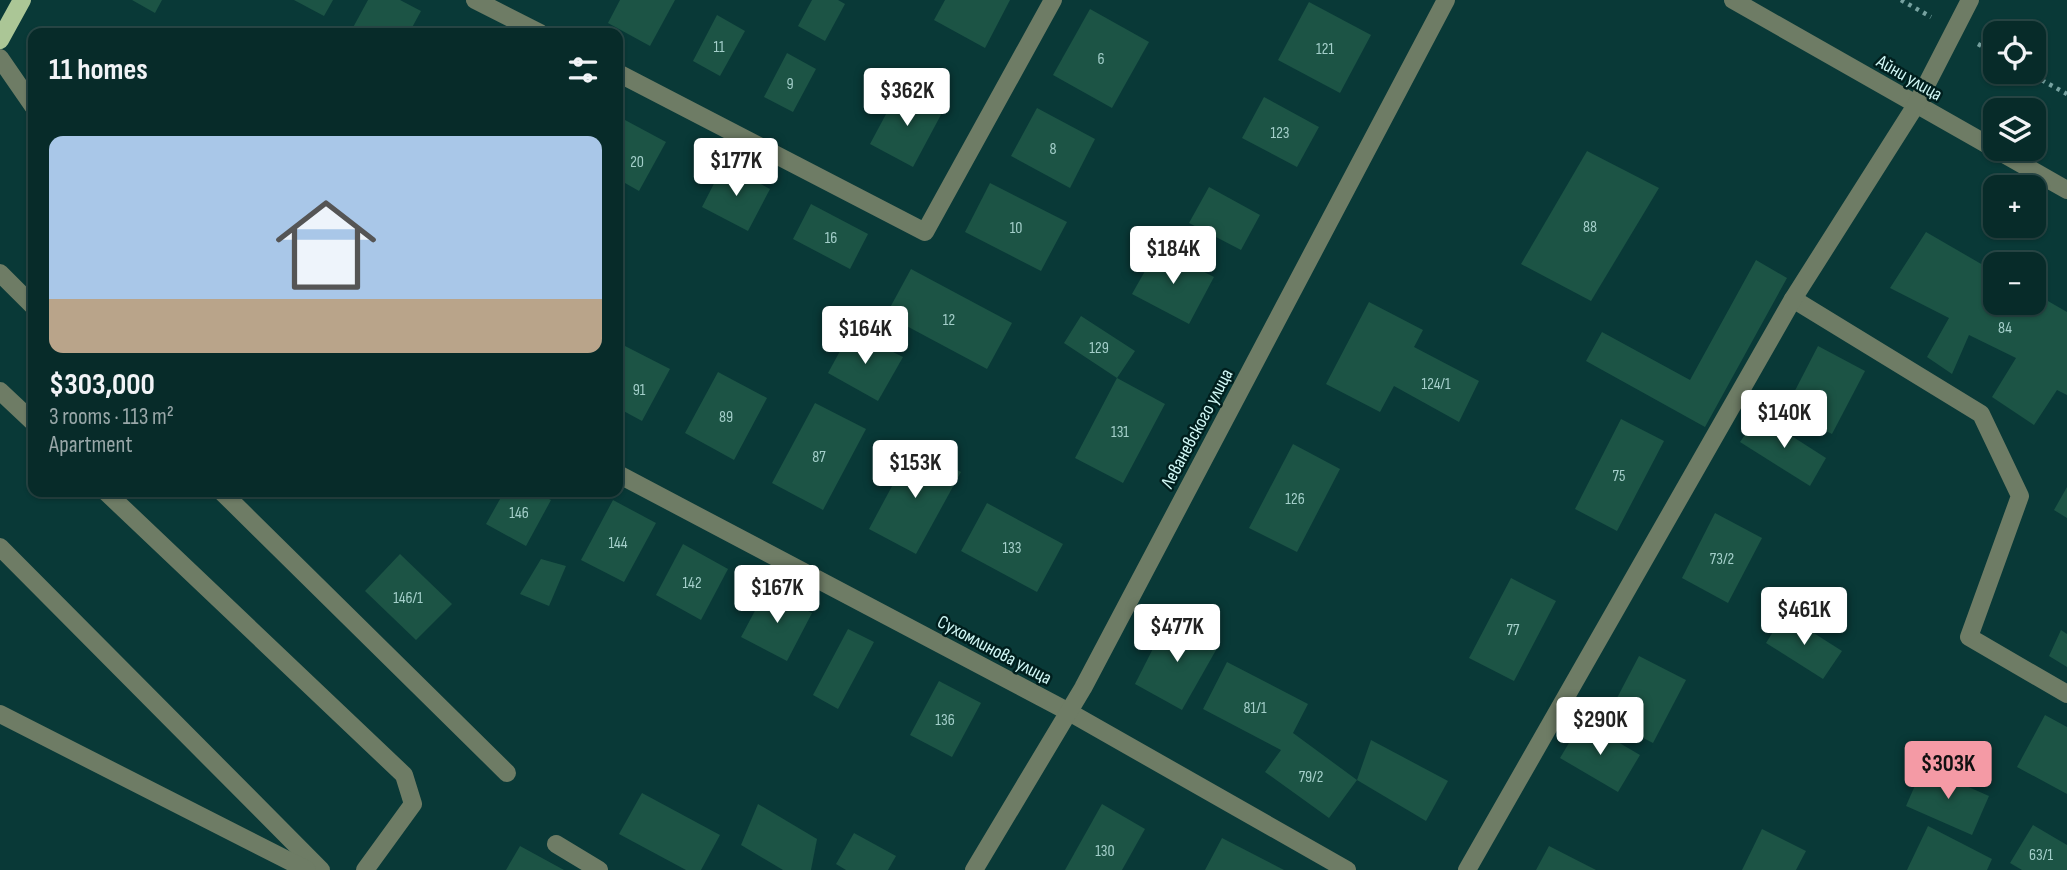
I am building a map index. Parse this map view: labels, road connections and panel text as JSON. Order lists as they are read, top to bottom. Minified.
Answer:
{"streets":{"street":["Айни улица","Леваневского улица","Сухомлинова улица"]},"crossings":[["Леваневского улица","Сухомлинова улица"]],"house_numbers":["11","121","6","9","123","8","20","88","10","16","12","84","129","124/1","91","89","131","87","75","126","146","144","133","73/2","142","146/1","77","81/1","136","79/2","130","63/1"],"page":{"map_buttons":["+","−"],"heading":"11 homes","price":["$362K","$177K","$184K","$164K","$140K","$153K","$167K","$461K","$477K","$290K","$303K"],"list":[{"name":"$303,000","note":"3 rooms · 113 m² · Apartment"}]}}
